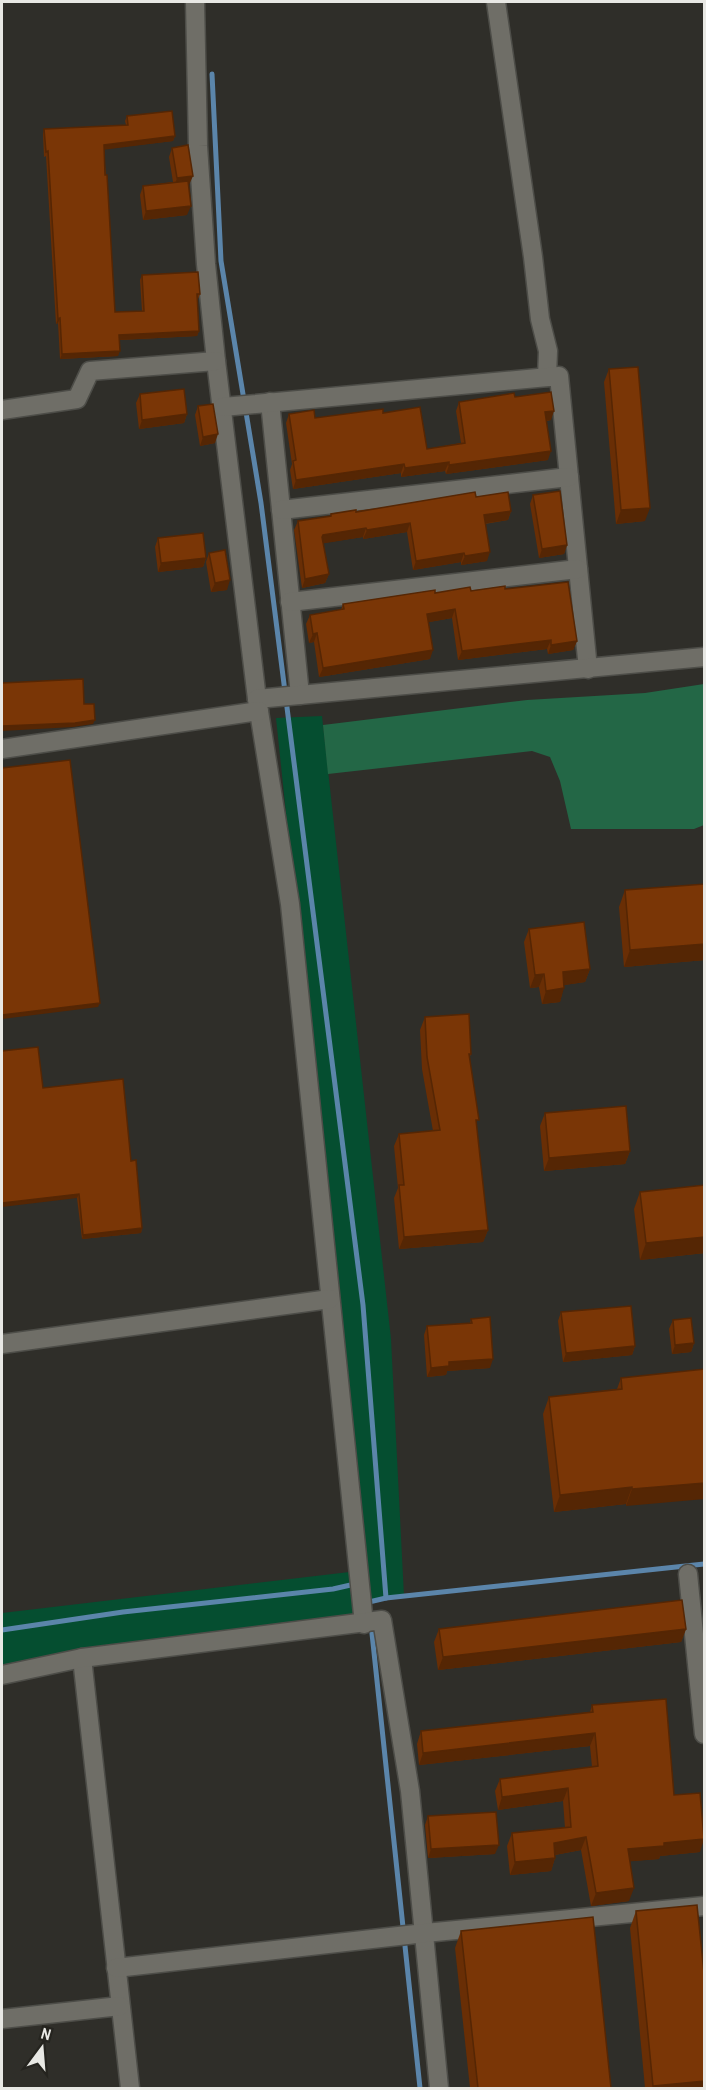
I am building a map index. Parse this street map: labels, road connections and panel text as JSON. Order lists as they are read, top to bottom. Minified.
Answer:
{"north":"top"}
